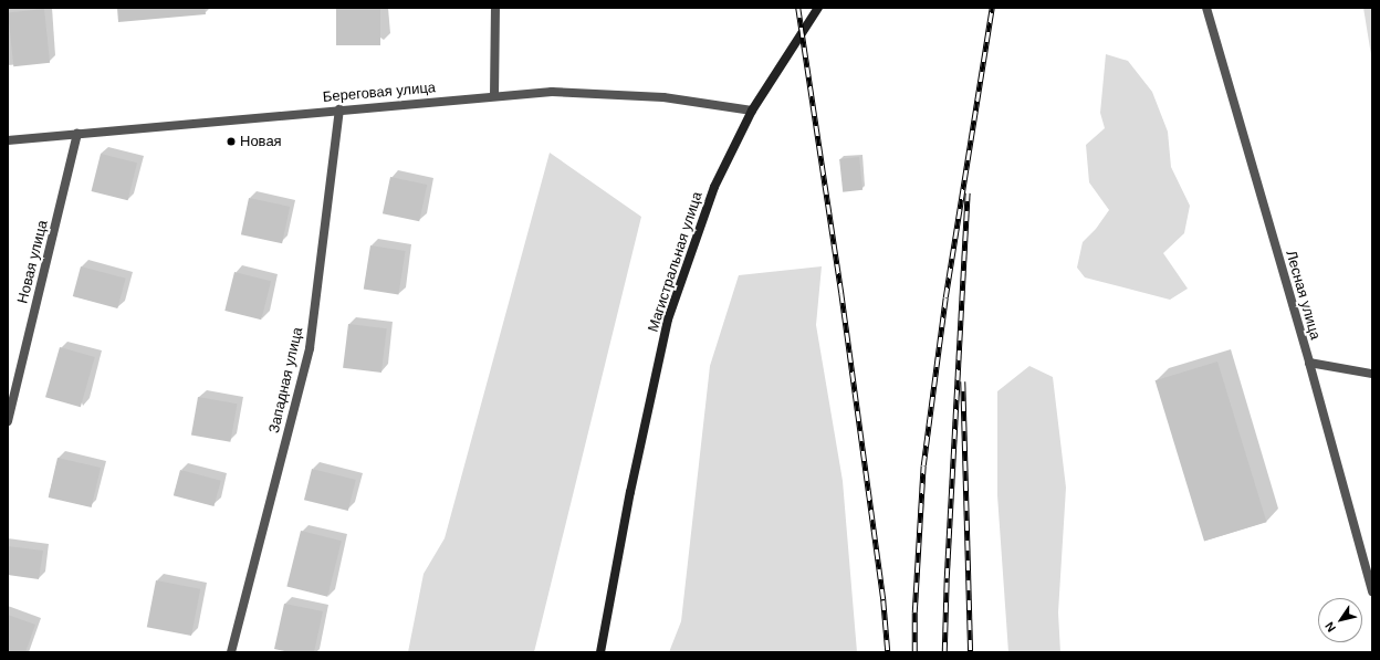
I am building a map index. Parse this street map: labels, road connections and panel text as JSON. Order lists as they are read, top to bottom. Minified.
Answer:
{"streets":{"main road":["Магистральная улица"],"street":["Береговая улица","Новая улица","Лесная улица","Западная улица"]},"crossings":[["Береговая улица","Новая улица"],["Береговая улица","Магистральная улица"],["Береговая улица","Западная улица"]],"places":["Новая"],"north":"bottom left"}
